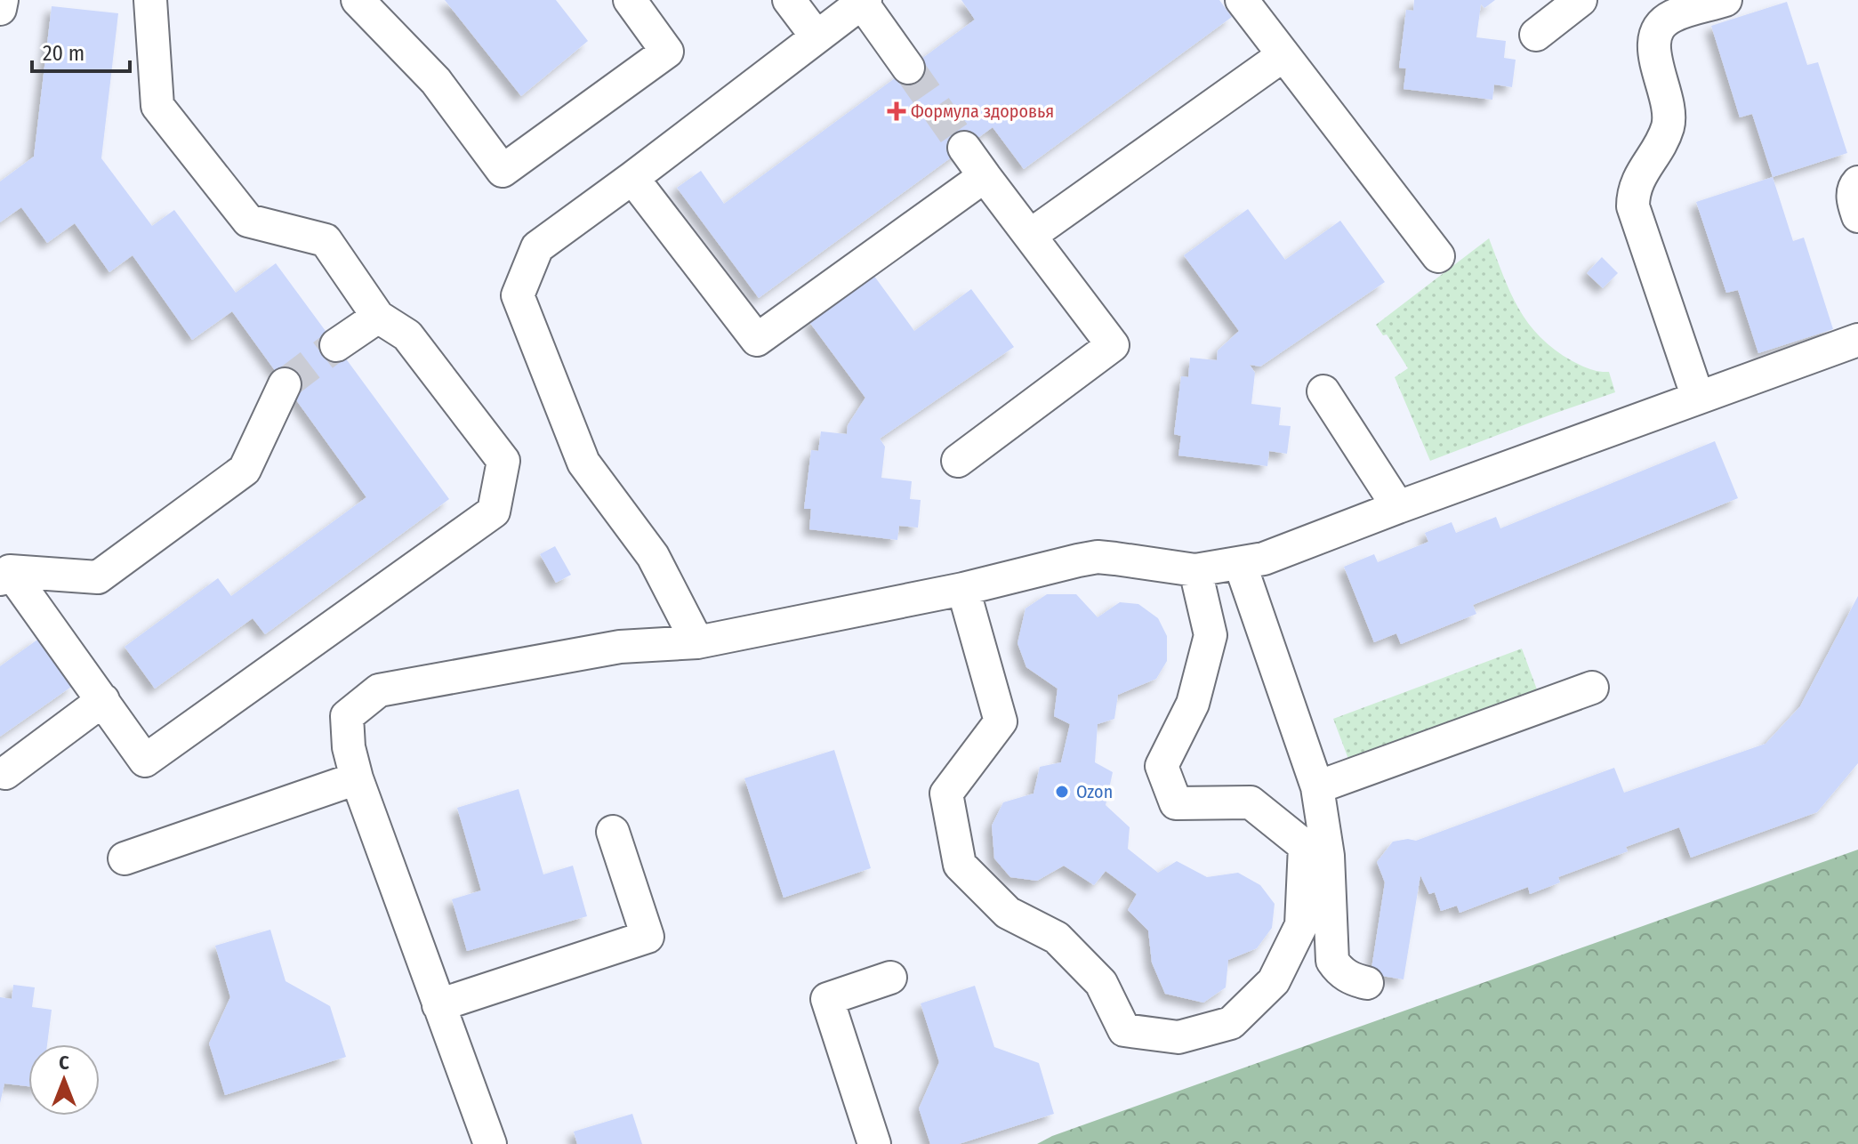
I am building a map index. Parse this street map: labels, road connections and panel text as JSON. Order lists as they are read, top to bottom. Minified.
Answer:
{"places":{"health":["Формула здоровья"],"other":["Ozon"]},"scale_bar":"20 m","north":"top"}
